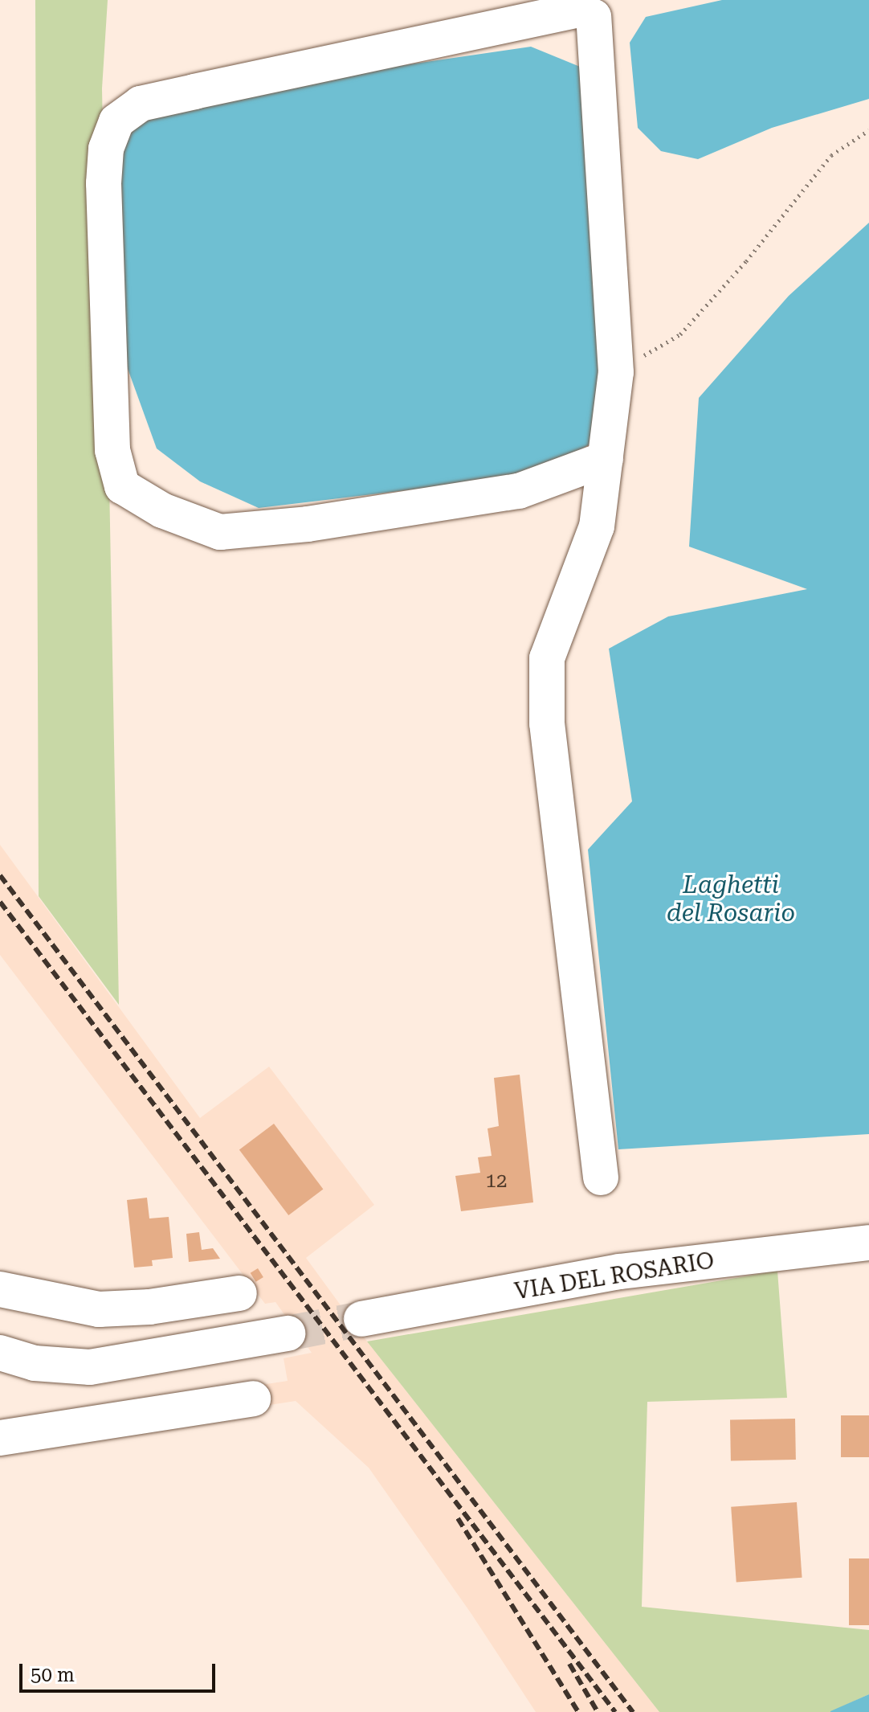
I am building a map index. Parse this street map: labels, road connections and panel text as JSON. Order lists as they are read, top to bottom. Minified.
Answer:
{"streets":{"street":["VIA DEL ROSARIO"]},"water":["Laghetti del Rosario"],"house_numbers":["12"],"scale_bar":"50 m"}
